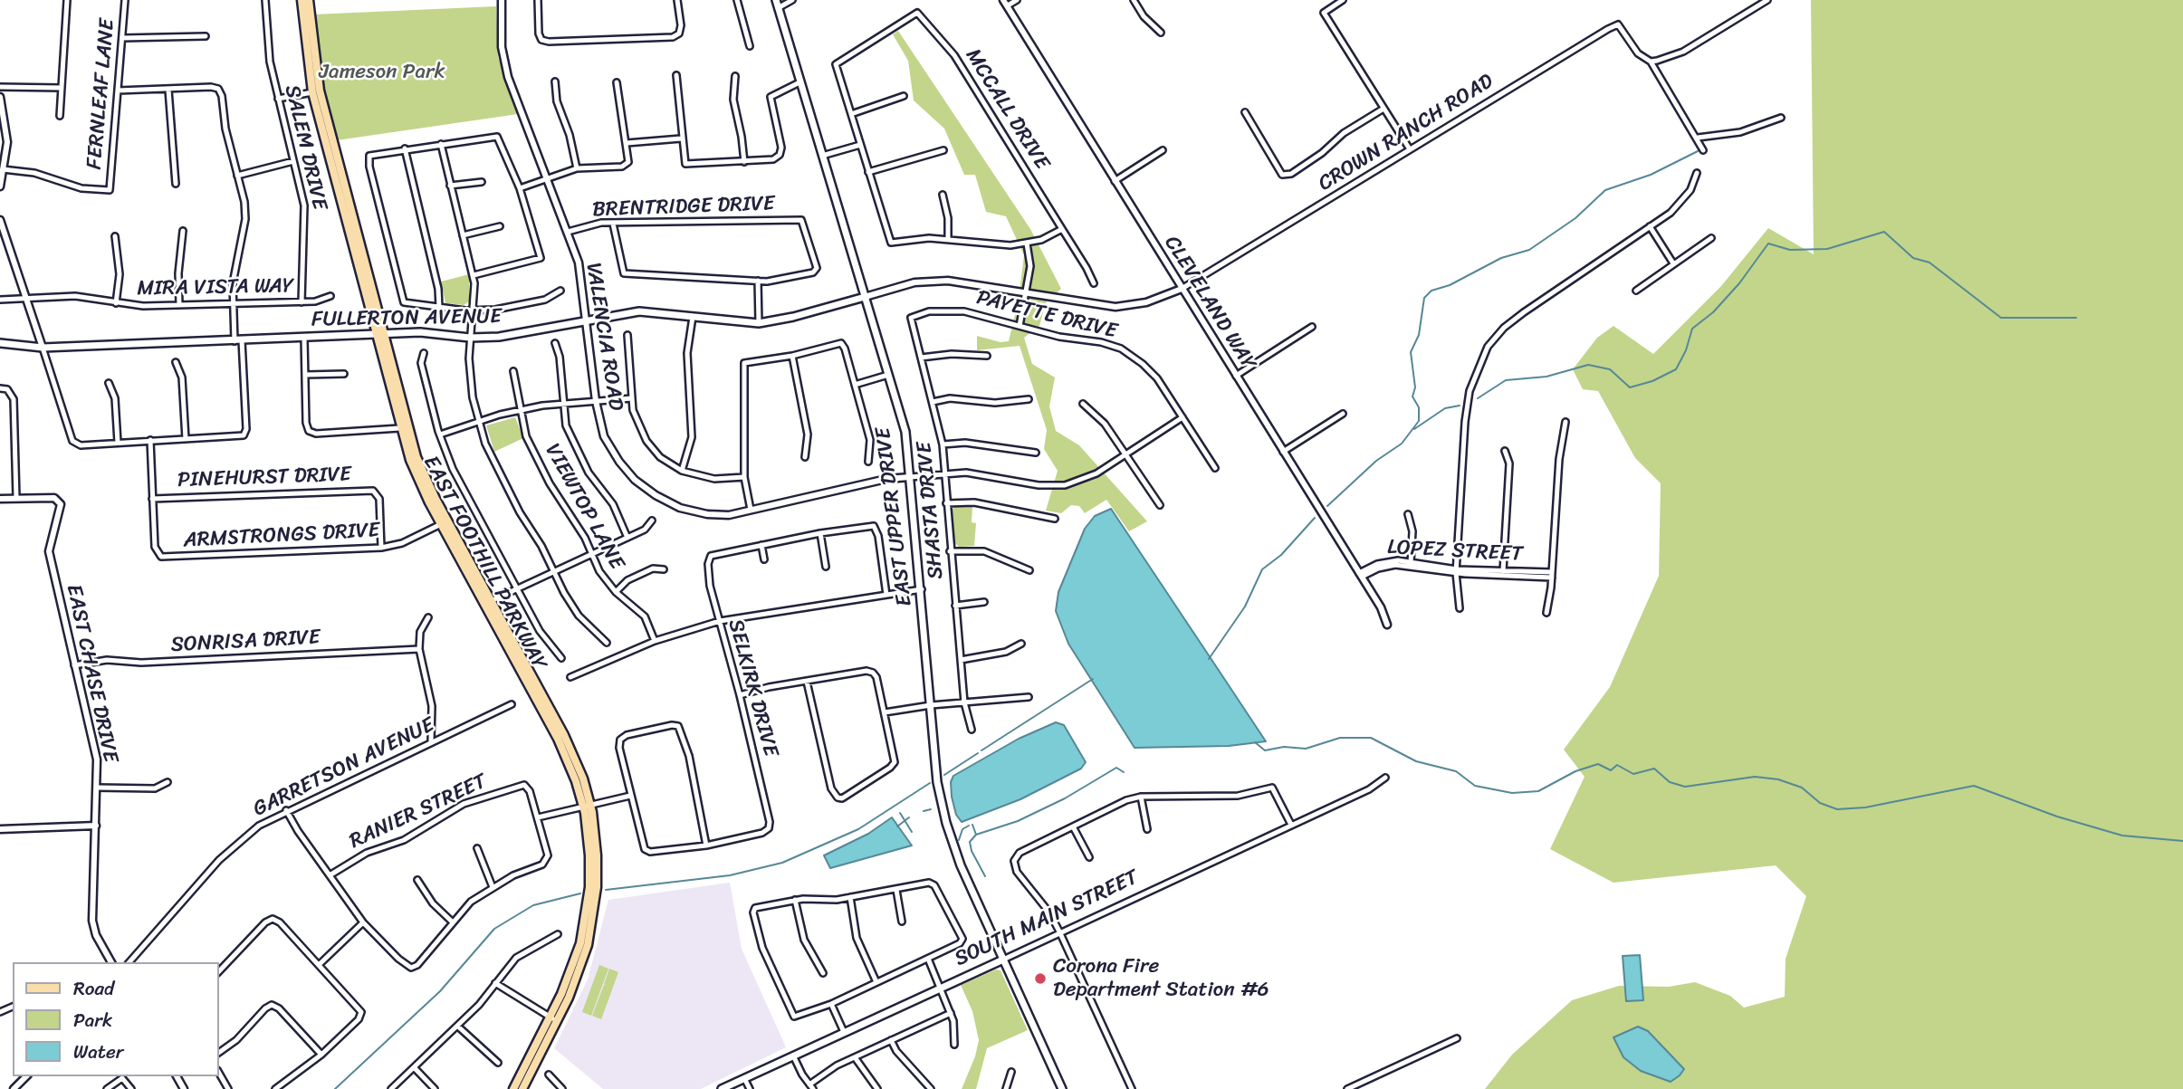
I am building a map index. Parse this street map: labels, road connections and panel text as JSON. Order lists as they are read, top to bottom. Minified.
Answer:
{"streets":{"main road":["FULLERTON AVENUE","EAST UPPER DRIVE","EAST FOOTHILL PARKWAY","SOUTH MAIN STREET"],"street":["FERNLEAF LANE","MCCALL DRIVE","CROWN RANCH ROAD","SALEM DRIVE","BRENTRIDGE DRIVE","MIRA VISTA WAY","CLEVELAND WAY","PAYETTE DRIVE","VALENCIA ROAD","PINEHURST DRIVE","VIEWTOP LANE","SHASTA DRIVE","ARMSTRONGS DRIVE","LOPEZ STREET","SONRISA DRIVE","EAST CHASE DRIVE","SELKIRK DRIVE","GARRETSON AVENUE","RANIER STREET"]},"crossings":[["CROWN RANCH ROAD","CLEVELAND WAY"],["CROWN RANCH ROAD","FULLERTON AVENUE"],["SALEM DRIVE","MIRA VISTA WAY"],["BRENTRIDGE DRIVE","VALENCIA ROAD"],["CLEVELAND WAY","FULLERTON AVENUE"],["CLEVELAND WAY","LOPEZ STREET"],["PAYETTE DRIVE","VALENCIA ROAD"],["PAYETTE DRIVE","SHASTA DRIVE"],["FULLERTON AVENUE","VALENCIA ROAD"],["FULLERTON AVENUE","EAST UPPER DRIVE"],["FULLERTON AVENUE","EAST FOOTHILL PARKWAY"],["VALENCIA ROAD","SHASTA DRIVE"],["VALENCIA ROAD","EAST UPPER DRIVE"],["PINEHURST DRIVE","ARMSTRONGS DRIVE"],["EAST UPPER DRIVE","SOUTH MAIN STREET"],["ARMSTRONGS DRIVE","EAST FOOTHILL PARKWAY"],["SONRISA DRIVE","EAST CHASE DRIVE"]],"parks":["Jameson Park"],"places":["Corona Fire Department Station #6"],"legend":["Road","Park","Water"]}
